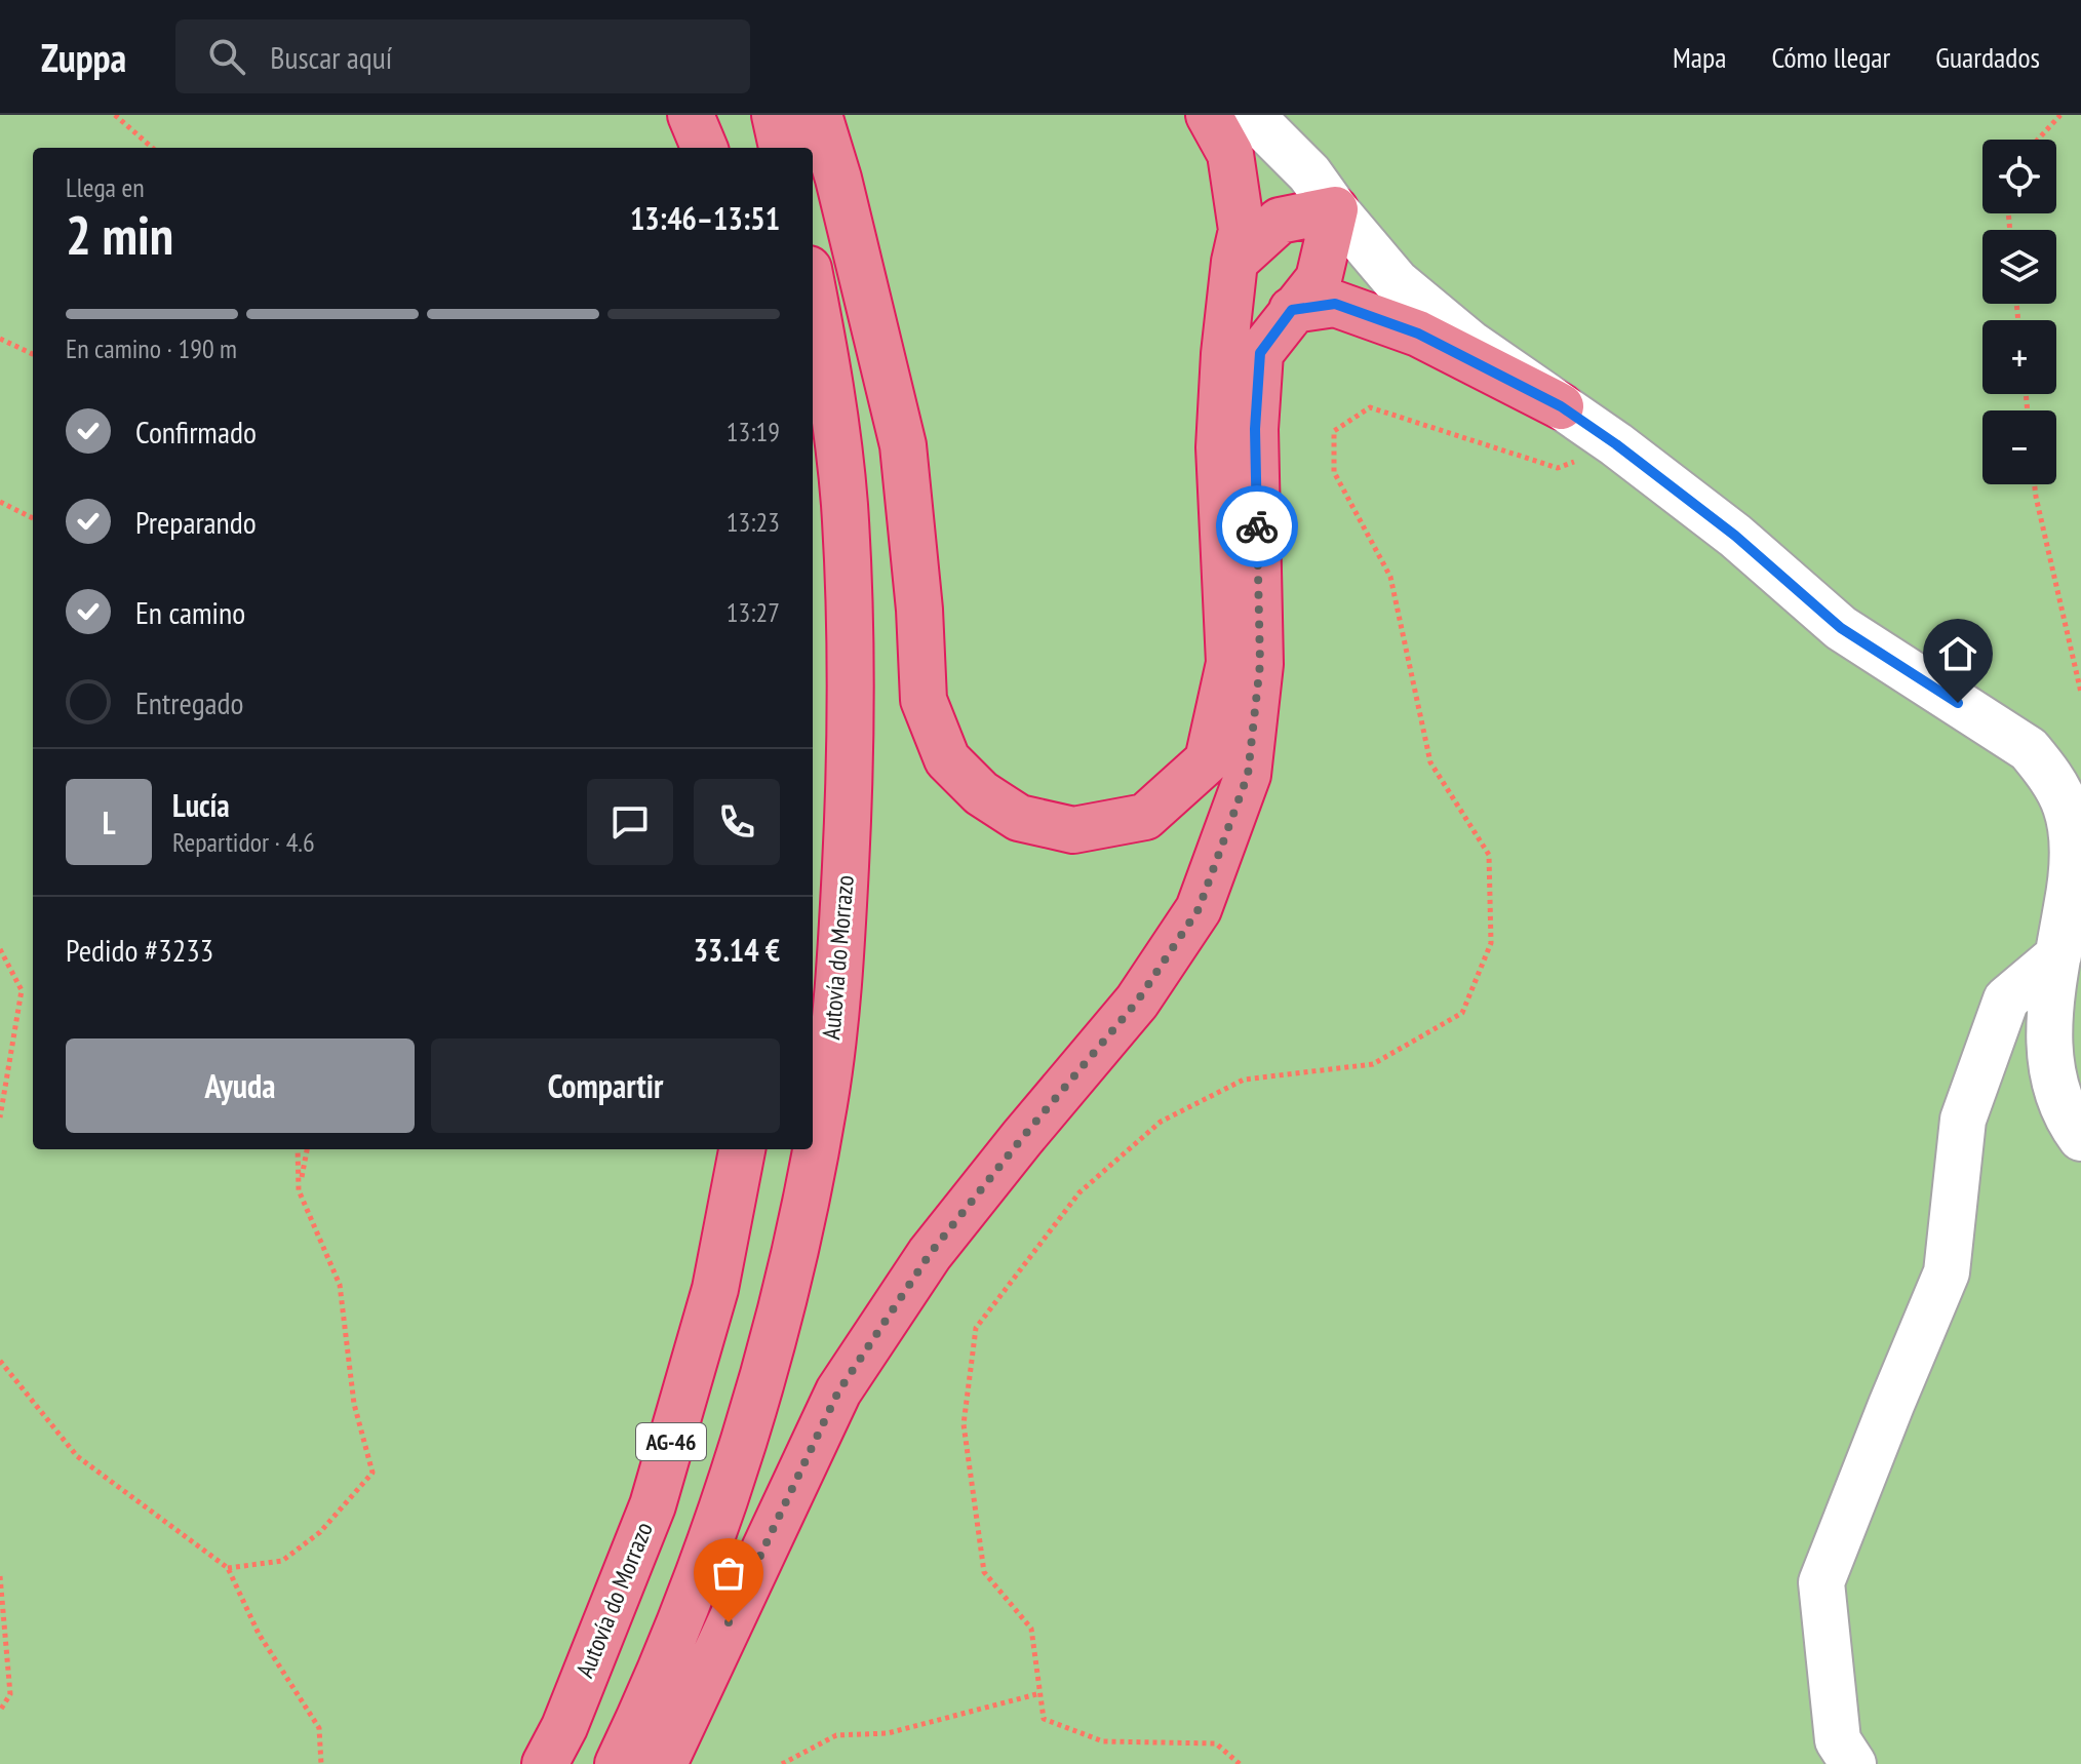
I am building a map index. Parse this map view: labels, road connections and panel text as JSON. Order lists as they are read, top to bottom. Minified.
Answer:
{"streets":{"highway":["Autovía do Morrazo","AG-46"]},"page":{"header":"Zuppa","search":"Buscar aquí","nav":["Mapa","Cómo llegar","Guardados"],"map_buttons":["+","−"],"heading":["2 min","Llega en","13:46–13:51"],"panel":["Lucía","Repartidor · 4.6","Pedido #3233","33.14 €"],"bar":"En camino · 190 m","list":[["Confirmado","13:19"],["Preparando","13:23"],["En camino","13:27"],"Entregado"],"round":"L","buttons":["Ayuda","Compartir"]}}
